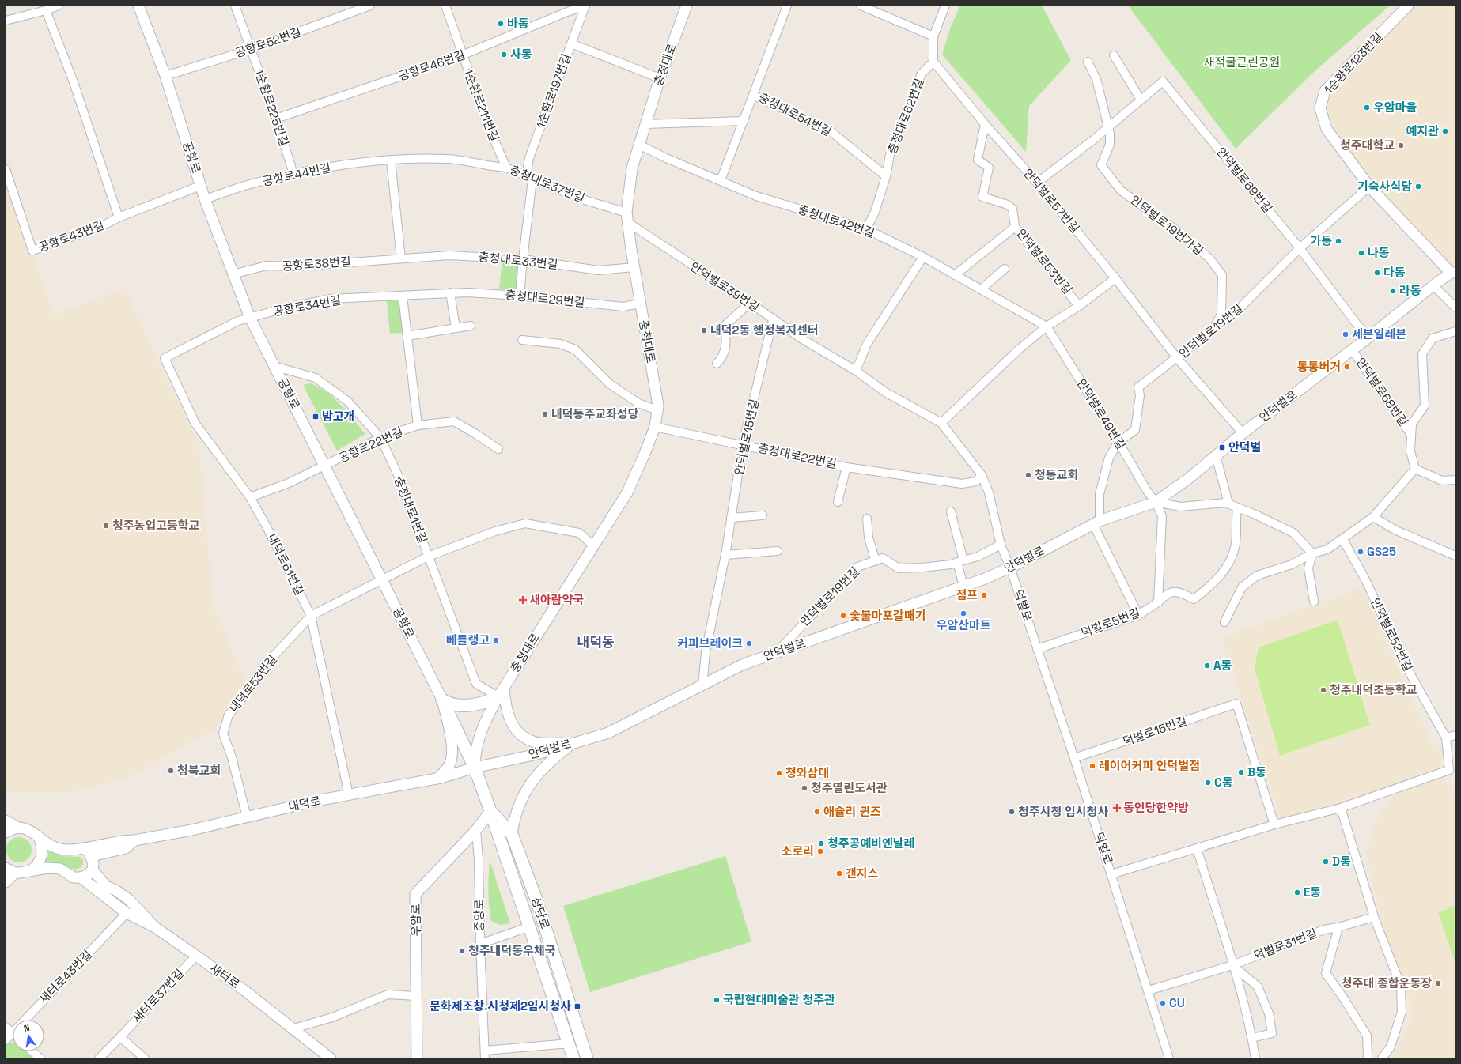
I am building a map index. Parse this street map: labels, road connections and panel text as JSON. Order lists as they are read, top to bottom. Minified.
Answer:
{"streets":{"main road":["공항로","상당로"],"street":["공항로52번길","1순환로123번길","충청대로","공항로46번길","1순환로197번길","1순환로211번길","1순환로225번길","충청대로54번길","충청대로62번길","공항로44번길","안덕벌로69번길","충청대로37번길","안덕벌로57번길","충청대로42번길","안덕벌로19번가길","공항로43번길","충청대로33번길","안덕벌로53번길","공항로38번길","안덕벌로39번길","충청대로29번길","공항로34번길","안덕벌로19번길","안덕벌로68번길","안덕벌로","안덕벌로49번길","안덕벌로15번길","공항로22번길","충청대로22번길","충청대로1번길","내덕로61번길","덕벌로","덕벌로5번길","안덕벌로52번길","내덕로53번길","덕벌로15번길","내덕로","중앙로","우암로","덕벌로31번길","새터로","새터로43번길","새터로37번길"]},"crossings":[["공항로52번길","1순환로225번길"],["공항로52번길","공항로"],["1순환로123번길","안덕벌로19번길"],["1순환로123번길","안덕벌로"],["충청대로","공항로"],["충청대로","충청대로37번길"],["충청대로","충청대로42번길"],["충청대로","충청대로33번길"],["충청대로","안덕벌로39번길"],["충청대로","충청대로29번길"],["충청대로","안덕벌로"],["충청대로","충청대로22번길"],["충청대로","충청대로1번길"],["충청대로","내덕로"],["충청대로","상당로"],["공항로46번길","1순환로197번길"],["공항로46번길","1순환로211번길"],["공항로46번길","1순환로225번길"],["1순환로197번길","충청대로37번길"],["1순환로197번길","충청대로33번길"],["1순환로197번길","충청대로29번길"],["1순환로211번길","충청대로37번길"],["1순환로225번길","공항로44번길"],["충청대로54번길","충청대로62번길"],["충청대로62번길","안덕벌로57번길"],["충청대로62번길","충청대로42번길"],["공항로","공항로44번길"],["공항로","공항로43번길"],["공항로","공항로38번길"],["공항로","공항로34번길"],["공항로","안덕벌로"],["공항로","공항로22번길"],["공항로","충청대로1번길"],["공항로","내덕로"],["공항로","상당로"],["공항로44번길","충청대로37번길"],["안덕벌로69번길","안덕벌로57번길"],["안덕벌로69번길","안덕벌로19번가길"],["안덕벌로69번길","안덕벌로19번길"],["안덕벌로69번길","안덕벌로"],["충청대로37번길","안덕벌로39번길"],["안덕벌로57번길","안덕벌로53번길"],["안덕벌로57번길","안덕벌로19번길"],["안덕벌로57번길","안덕벌로"],["충청대로42번길","안덕벌로49번길"],["안덕벌로19번가길","안덕벌로19번길"],["충청대로33번길","공항로38번길"],["안덕벌로39번길","안덕벌로19번길"],["안덕벌로39번길","안덕벌로"],["안덕벌로39번길","안덕벌로15번길"],["안덕벌로39번길","충청대로22번길"],["안덕벌로39번길","덕벌로"],["충청대로29번길","공항로34번길"],["충청대로29번길","공항로22번길"],["공항로34번길","공항로22번길"],["공항로34번길","내덕로61번길"],["안덕벌로19번길","안덕벌로"],["안덕벌로19번길","안덕벌로49번길"],["안덕벌로68번길","안덕벌로"],["안덕벌로","안덕벌로49번길"],["안덕벌로","안덕벌로15번길"],["안덕벌로","덕벌로"],["안덕벌로","내덕로"],["안덕벌로","상당로"],["안덕벌로15번길","충청대로22번길"],["공항로22번길","충청대로1번길"],["공항로22번길","내덕로61번길"],["내덕로61번길","내덕로53번길"],["내덕로61번길","내덕로"],["덕벌로","덕벌로5번길"],["덕벌로","덕벌로15번길"],["덕벌로","덕벌로31번길"],["내덕로53번길","내덕로"],["내덕로","상당로"],["상당로","우암로"],["중앙로","우암로"],["새터로","새터로37번길"]],"districts":["내덕동"],"parks":["새적굴근린공원"],"places":{"other":["바동","사동","우암마을","예지관","청주대학교","기숙사식당","가동","나동","다동","라동","내덕2동 행정복지센터","세븐일레븐","통통버거","내덕동주교좌성당","청동교회","청주농업고등학교","GS25","점프","우암산마트","숯불마포갈매기","베를랭고","커피브레이크","A동","청주내덕초등학교","레이어커피 안덕벌점","청북교회","B동","청와삼대","C동","청주열린도서관","애슐리 퀸즈","청주시청 임시청사","청주공예비엔날레","소로리","D동","갠지스","E동","청주내덕동우체국","청주대 종합운동장","국립현대미술관 청주관","CU"],"transit":["밤고개","안덕벌","문화제조창.시청제2임시청사"],"health":["새아람약국","동인당한약방"]},"north":"top"}
